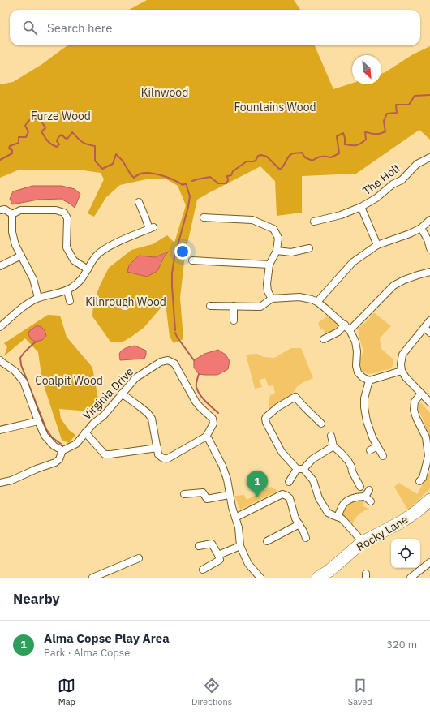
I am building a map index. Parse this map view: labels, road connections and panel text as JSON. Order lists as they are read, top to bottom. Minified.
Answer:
{"streets":{"highway":["Rocky Lane"],"street":["The Holt","Virginia Drive"]},"parks":["Kilnwood","Fountains Wood","Furze Wood","Kilnrough Wood","Coalpit Wood"],"north":"bottom right","page":{"search":"Search here","pins":"1","heading":"Nearby","list":[{"mark":"1","name":"Alma Copse Play Area","note":"Park · Alma Copse","value":"320 m"}],"nav":["Map","Directions","Saved"]}}
